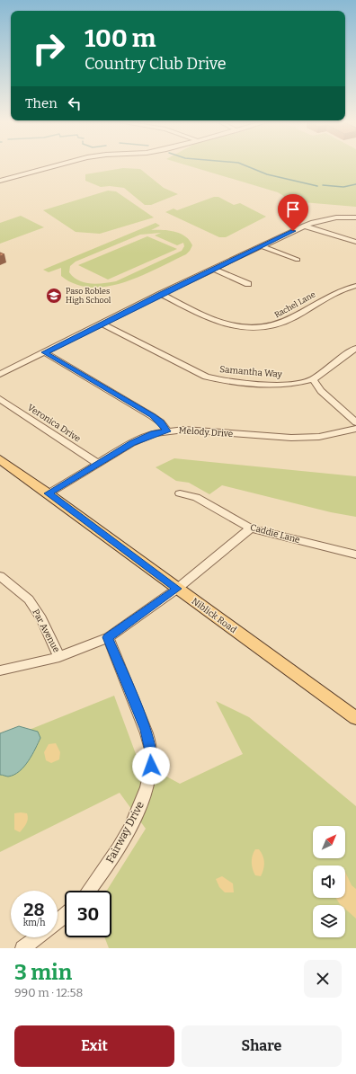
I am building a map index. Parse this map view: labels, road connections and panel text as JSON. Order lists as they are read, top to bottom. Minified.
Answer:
{"streets":{"main road":["Niblick Road"],"street":["Rachel Lane","Samantha Way","Veronica Drive","Melody Drive","Caddie Lane","Par Avenue","Fairway Drive"]},"crossings":[["Veronica Drive","Melody Drive"],["Melody Drive","Niblick Road"]],"places":{"school or university":["Paso Robles High School"]},"north":"top right","page":{"turn":["100 m","Country Club Drive"],"then":"Then","speed":"28 km/h","limit":"30","heading":["3 min","990 m · 12:58"],"buttons":["Exit","Share"]}}
